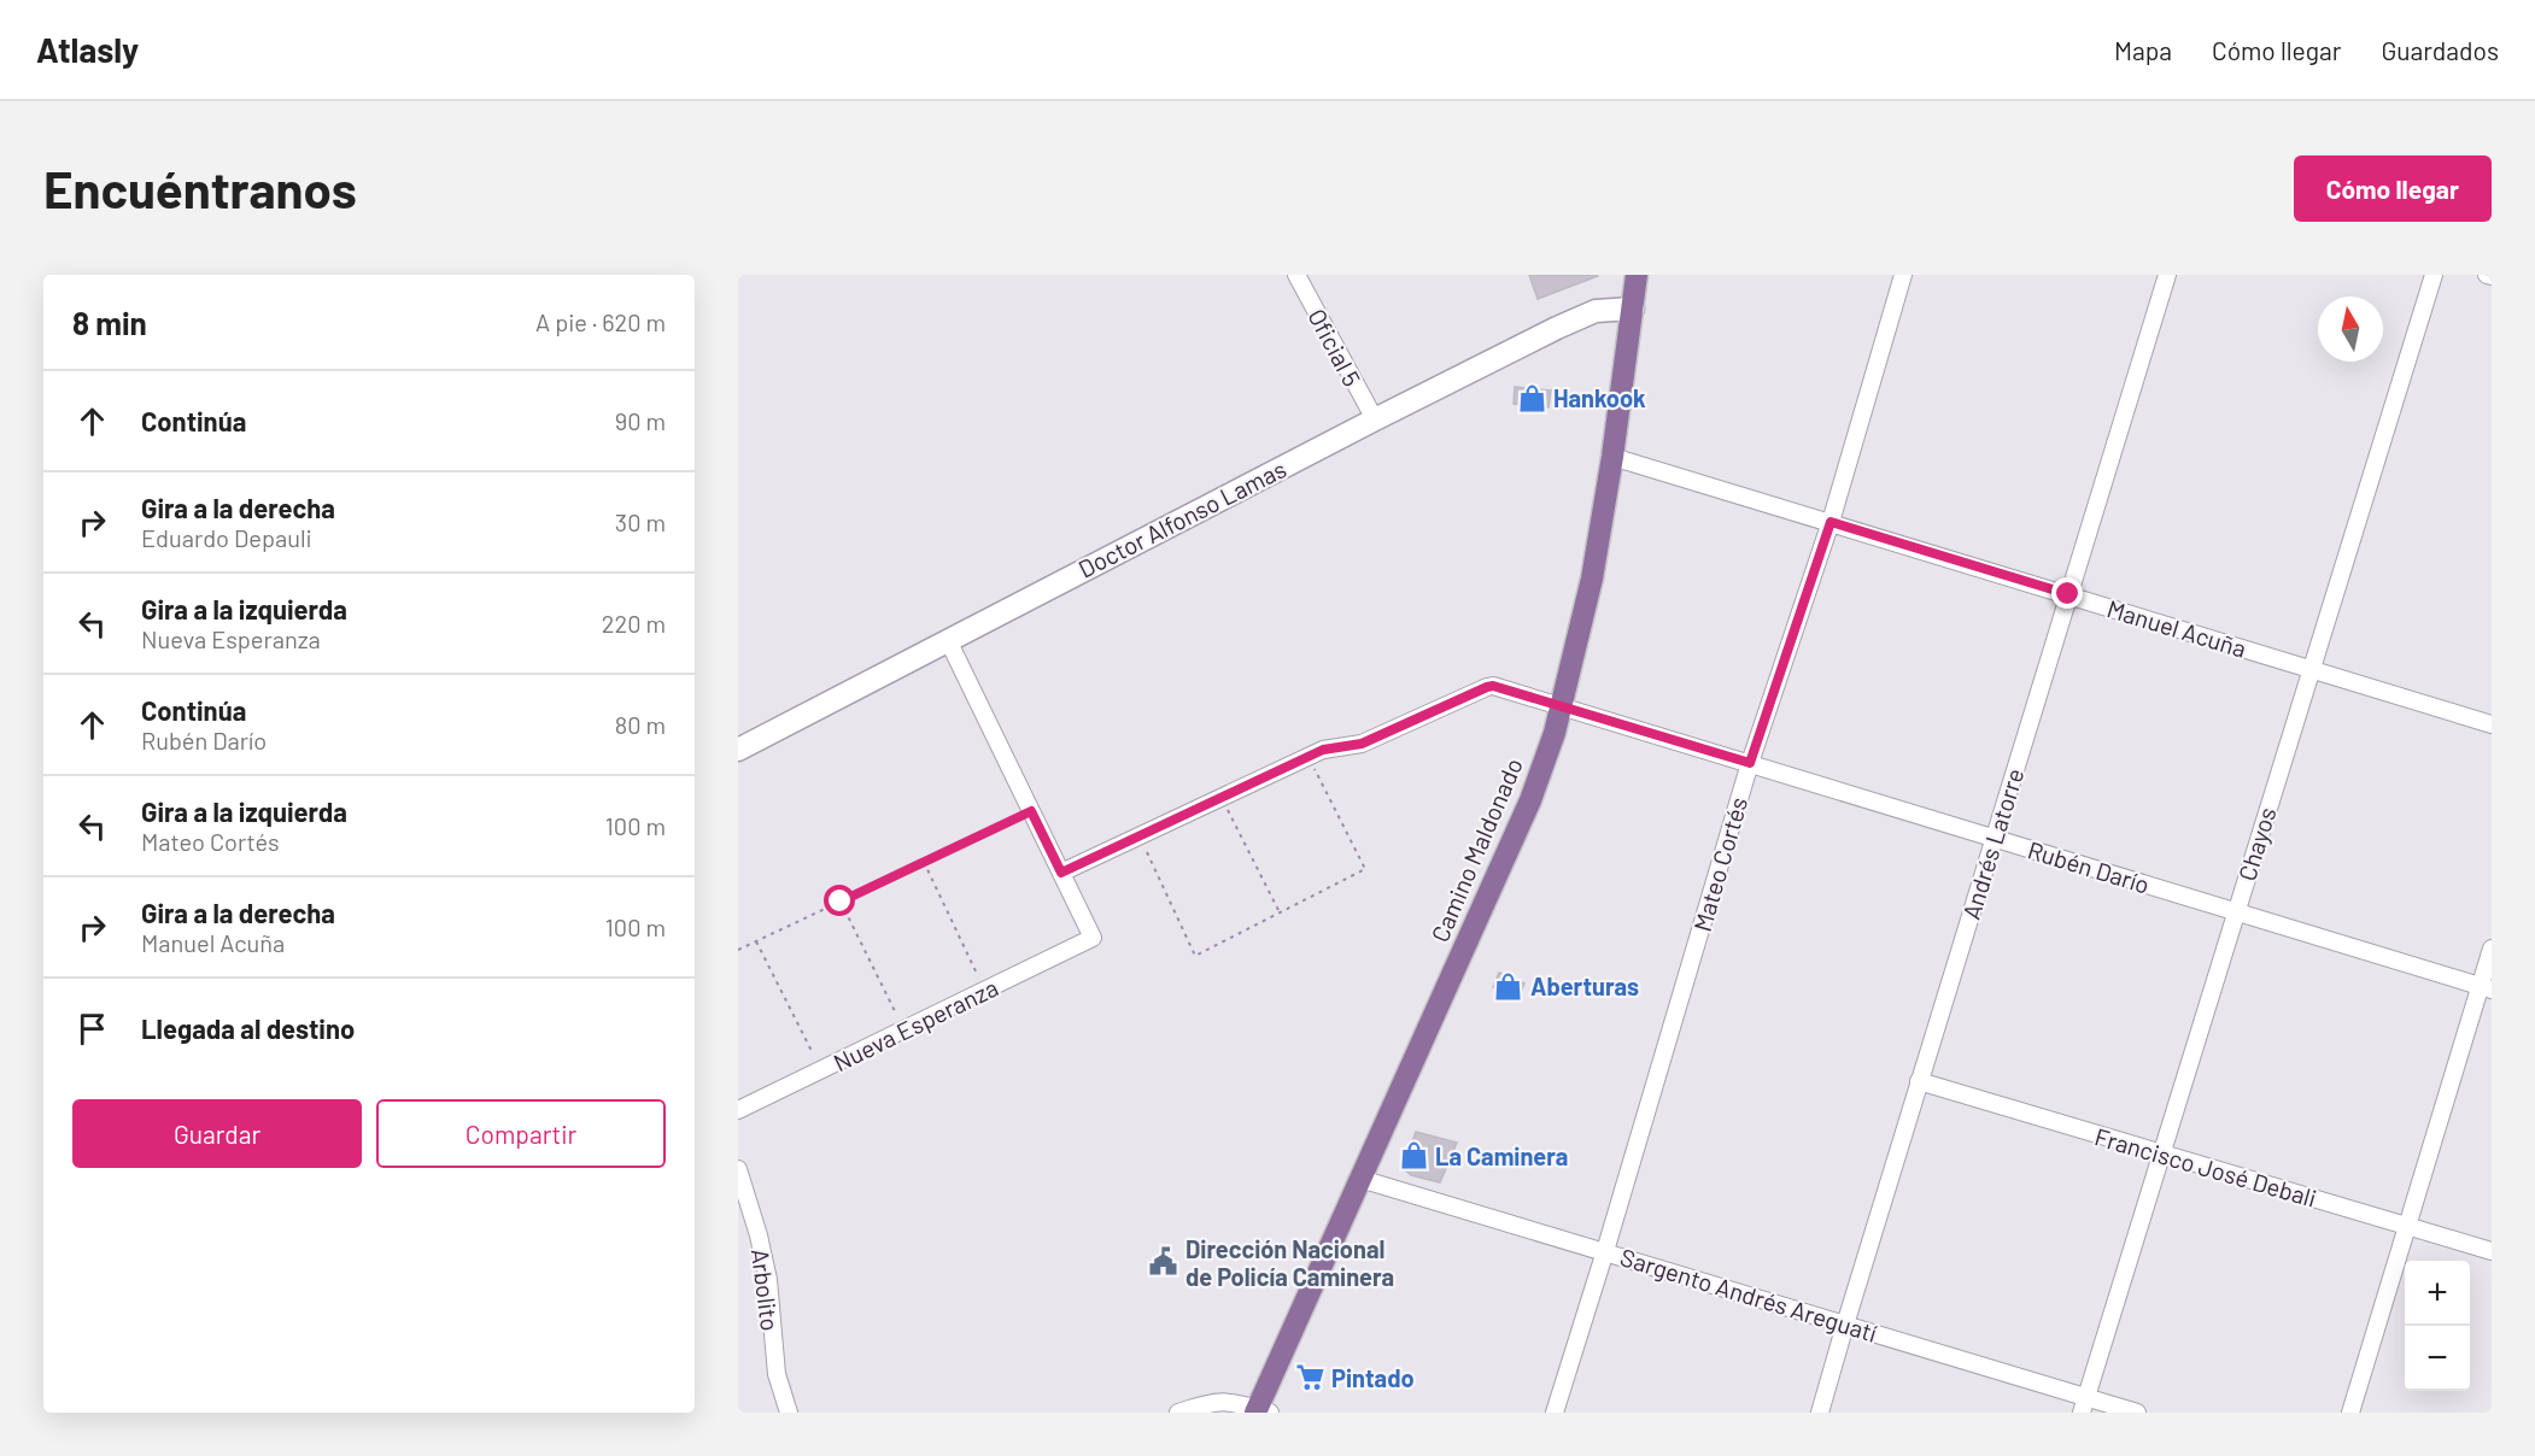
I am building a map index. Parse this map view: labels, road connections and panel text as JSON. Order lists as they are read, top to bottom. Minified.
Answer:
{"streets":{"main road":["Camino Maldonado"],"street":["Oficial 5","Doctor Alfonso Lamas","Manuel Acuña","Andrés Latorre","Chayos","Mateo Cortés","Rubén Darío","Nueva Esperanza","Francisco José Debali","Arbolito","Sargento Andrés Areguatí"]},"crossings":[["Oficial 5","Doctor Alfonso Lamas"],["Doctor Alfonso Lamas","Camino Maldonado"],["Manuel Acuña","Andrés Latorre"],["Manuel Acuña","Chayos"],["Manuel Acuña","Camino Maldonado"],["Manuel Acuña","Mateo Cortés"],["Andrés Latorre","Rubén Darío"],["Andrés Latorre","Francisco José Debali"],["Andrés Latorre","Sargento Andrés Areguatí"],["Chayos","Rubén Darío"],["Chayos","Francisco José Debali"],["Chayos","Sargento Andrés Areguatí"],["Camino Maldonado","Rubén Darío"],["Camino Maldonado","Sargento Andrés Areguatí"],["Mateo Cortés","Rubén Darío"],["Mateo Cortés","Sargento Andrés Areguatí"]],"places":{"shop":["Hankook","Aberturas","La Caminera"],"public building":["Dirección Nacional de Policía Caminera"],"supermarket":["Pintado"]},"north":"top","page":{"header":"Atlasly","nav":["Mapa","Cómo llegar","Guardados"],"buttons":["Cómo llegar",["Guardar","Compartir"]],"title":"Encuéntranos","heading":["8 min","A pie · 620 m"],"list":[["Continúa","90 m"],["Gira a la derecha","Eduardo Depauli","30 m"],["Gira a la izquierda","Nueva Esperanza","220 m"],["Continúa","Rubén Darío","80 m"],["Gira a la izquierda","Mateo Cortés","100 m"],["Gira a la derecha","Manuel Acuña","100 m"],"Llegada al destino"],"map_buttons":["+","−"]}}
